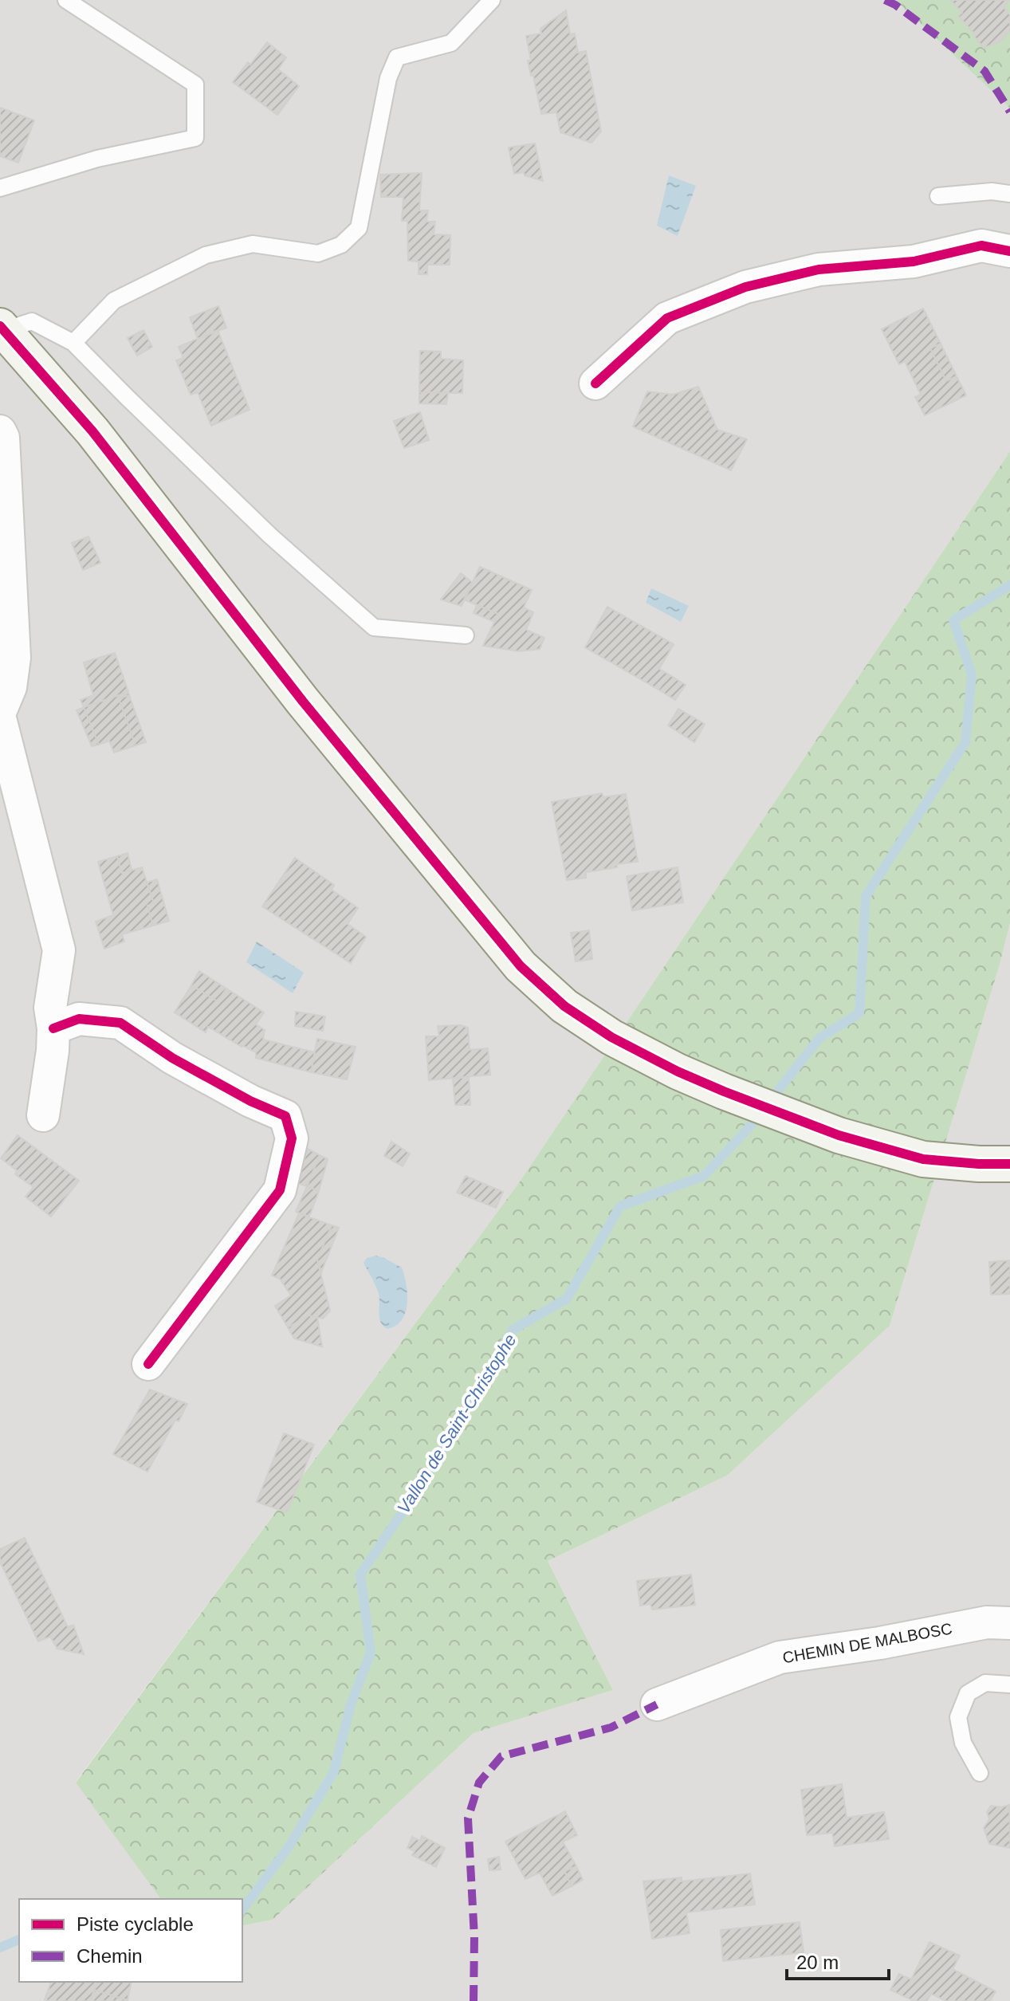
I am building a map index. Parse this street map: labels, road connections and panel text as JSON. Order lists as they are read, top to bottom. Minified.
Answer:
{"streets":{"street":["CHEMIN DE MALBOSC"]},"water":["Vallon de Saint-Christophe"],"legend":["Piste cyclable","Chemin"],"scale_bar":"20 m"}
